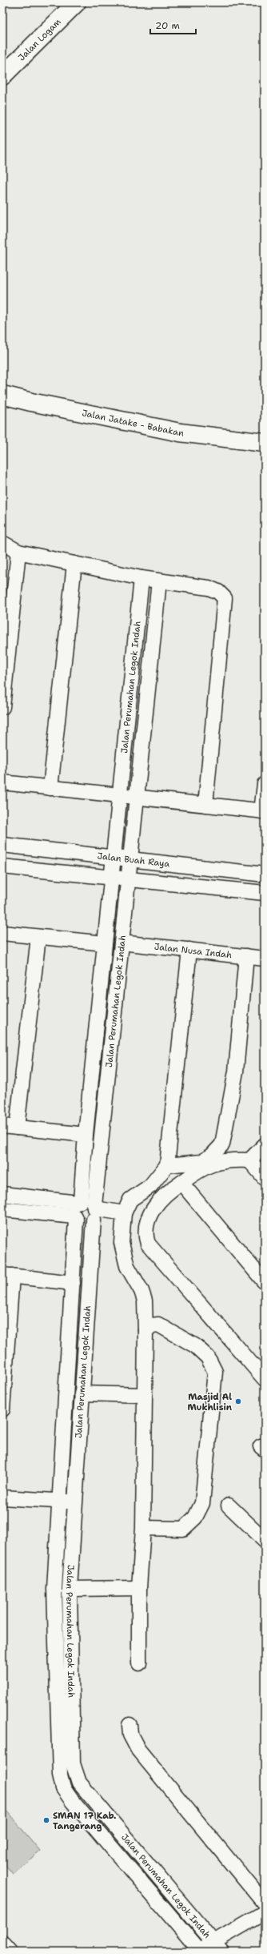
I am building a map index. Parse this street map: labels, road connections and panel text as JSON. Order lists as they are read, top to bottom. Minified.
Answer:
{"streets":{"main road":["Jalan Logam","Jalan Jatake - Babakan"],"street":["Jalan Perumahan Legok Indah","Jalan Buah Raya","Jalan Nusa Indah"]},"crossings":[["Jalan Perumahan Legok Indah","Jalan Buah Raya"],["Jalan Perumahan Legok Indah","Jalan Nusa Indah"]],"places":["Masjid Al Mukhlisin","SMAN 17 Kab. Tangerang"],"scale_bar":"20 m"}
